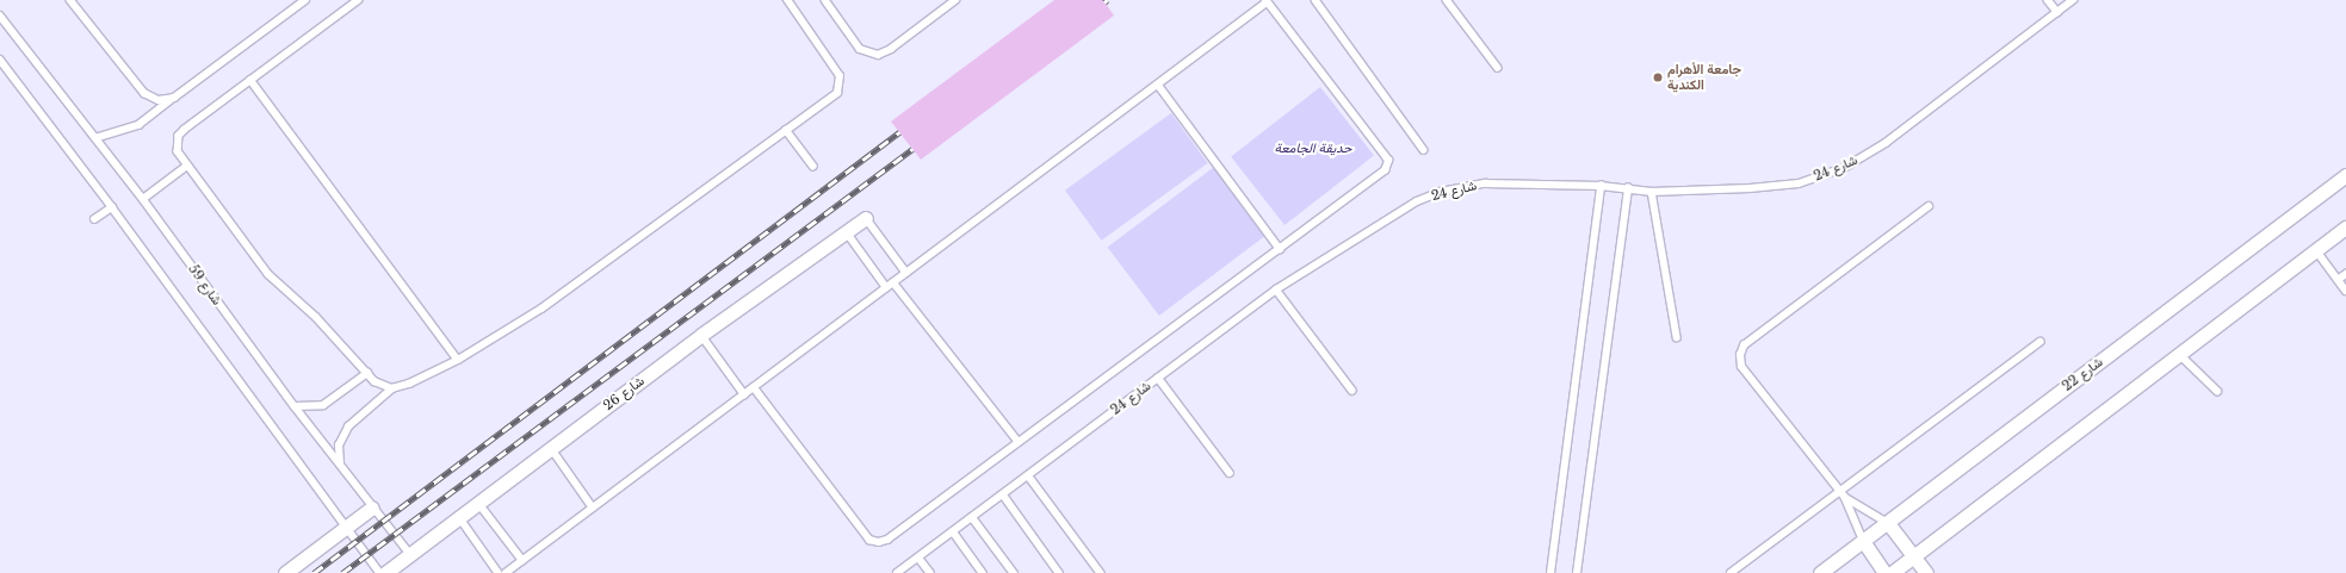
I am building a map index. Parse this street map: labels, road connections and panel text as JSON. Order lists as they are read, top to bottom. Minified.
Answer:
{"streets":{"street":["شارع 22","شارع 26"],"lane":["شارع 24","شارع 59"]},"crossings":[["شارع 59","شارع 26"]],"parks":["حديقة الجامعة"],"places":["جامعة الأهرام الكندية"]}
